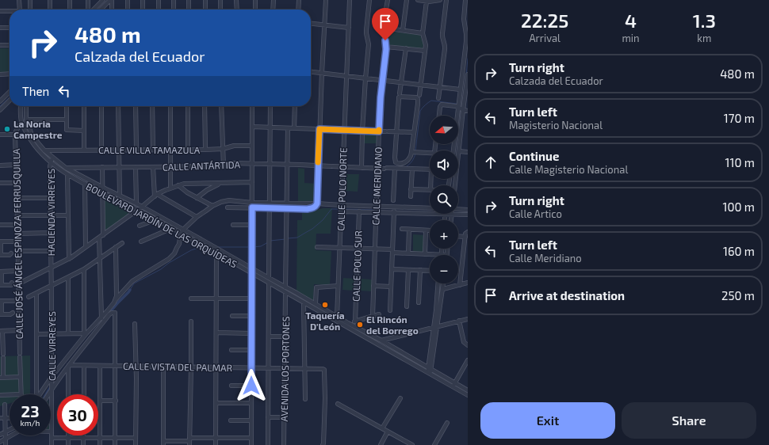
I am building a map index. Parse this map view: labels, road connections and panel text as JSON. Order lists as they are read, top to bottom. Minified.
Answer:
{"streets":{"street":["CALLE VILLA TAMAZULA","CALLE ANTÁRTIDA","CALLE MERIDIANO","CALLE POLO NORTE","HACIENDA VIRREYES","BOULEVARD JARDÍN DE LAS ORQUÍDEAS","CALLE JOSÉ ÁNGEL ESPINOZA FERRUSQUILLA","CALLE POLO SUR","CALLE VIRREYES","CALLE VISTA DEL PALMAR","AVENIDA LOS PORTONES"]},"crossings":[["CALLE VILLA TAMAZULA","BOULEVARD JARDÍN DE LAS ORQUÍDEAS"],["CALLE ANTÁRTIDA","CALLE MERIDIANO"],["CALLE ANTÁRTIDA","CALLE POLO NORTE"],["CALLE ANTÁRTIDA","BOULEVARD JARDÍN DE LAS ORQUÍDEAS"],["CALLE POLO NORTE","BOULEVARD JARDÍN DE LAS ORQUÍDEAS"],["HACIENDA VIRREYES","BOULEVARD JARDÍN DE LAS ORQUÍDEAS"],["HACIENDA VIRREYES","CALLE VIRREYES"],["BOULEVARD JARDÍN DE LAS ORQUÍDEAS","CALLE JOSÉ ÁNGEL ESPINOZA FERRUSQUILLA"],["BOULEVARD JARDÍN DE LAS ORQUÍDEAS","AVENIDA LOS PORTONES"],["CALLE VISTA DEL PALMAR","AVENIDA LOS PORTONES"]],"places":["La Noria Campestre","Taquería D'León","El Rincón del Borrego"],"north":"left","page":{"eta":["22:25","Arrival","4","min","1.3","km"],"turn":["480 m","Calzada del Ecuador"],"list":[{"name":"Turn right","note":"Calzada del Ecuador","value":"480 m"},{"name":"Turn left","note":"Magisterio Nacional","value":"170 m"},{"name":"Continue","note":"Calle Magisterio Nacional","value":"110 m"},{"name":"Turn right","note":"Calle Artico","value":"100 m"},{"name":"Turn left","note":"Calle Meridiano","value":"160 m"},{"name":"Arrive at destination","value":"250 m"}],"then":"Then","map_buttons":["+","−"],"speed":"23 km/h","limit":"30","buttons":["Exit","Share"]}}
